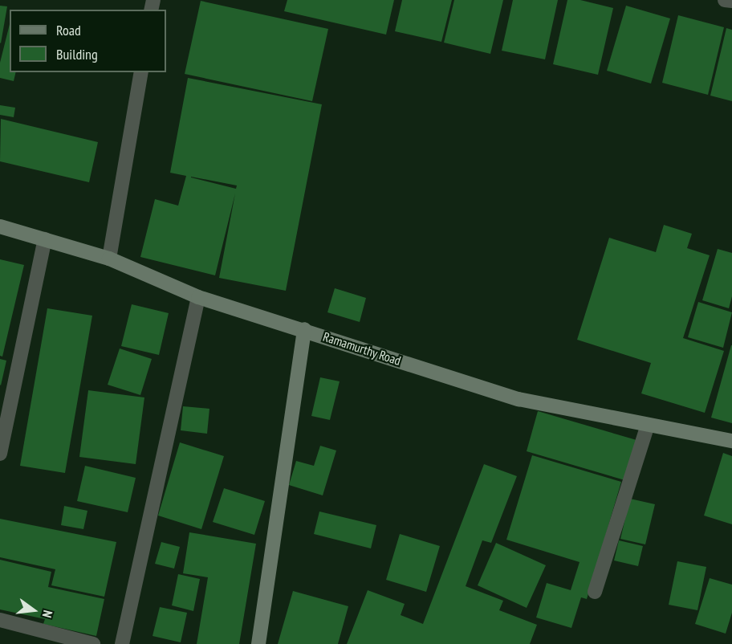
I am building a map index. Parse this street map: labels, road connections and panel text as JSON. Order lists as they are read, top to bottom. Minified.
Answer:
{"streets":{"street":["Ramamurthy Road"]},"legend":["Road","Building"],"north":"right"}
